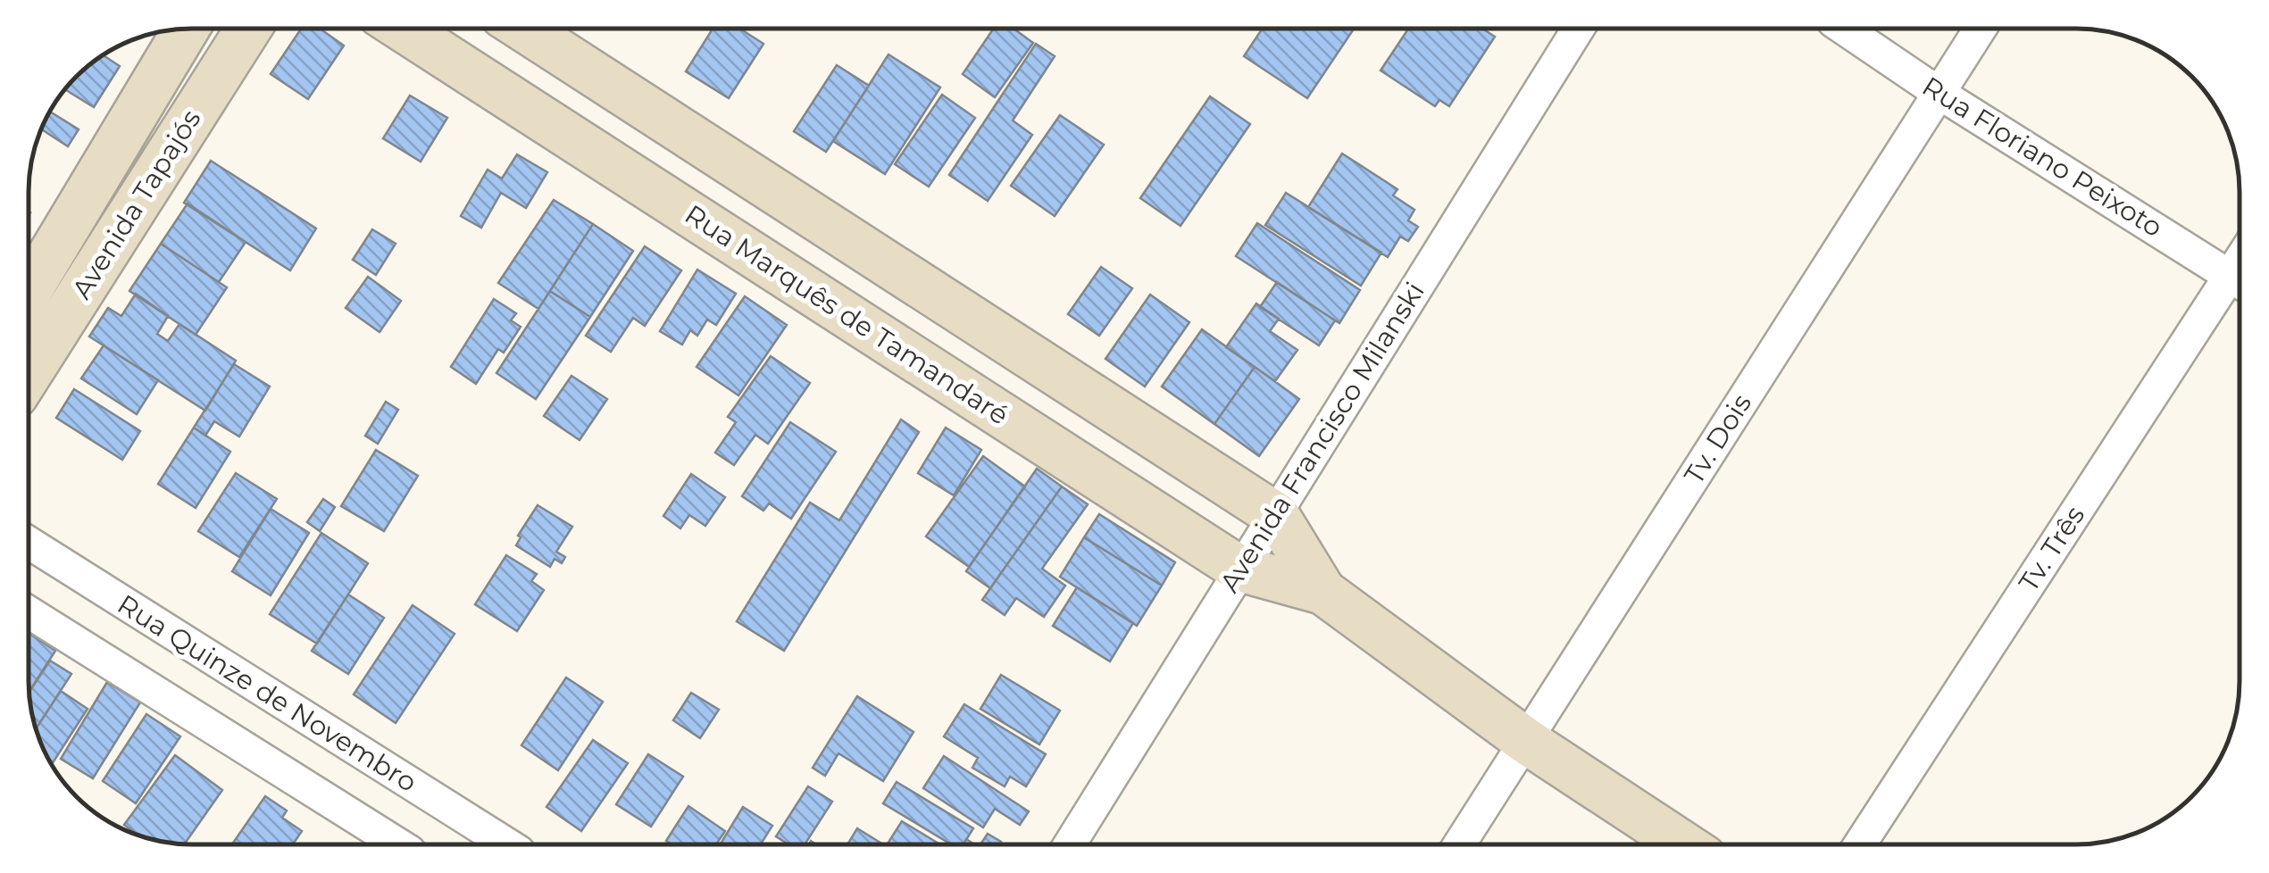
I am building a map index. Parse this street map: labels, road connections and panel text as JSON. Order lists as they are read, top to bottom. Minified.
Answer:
{"streets":{"street":["Rua Floriano Peixoto","Avenida Tapajós","Rua Marquês de Tamandaré","Avenida Francisco Milanski","Tv. Dois","Tv. Três","Rua Quinze de Novembro"]},"crossings":[["Rua Floriano Peixoto","Tv. Dois"],["Rua Marquês de Tamandaré","Avenida Francisco Milanski"],["Rua Marquês de Tamandaré","Tv. Dois"]]}
